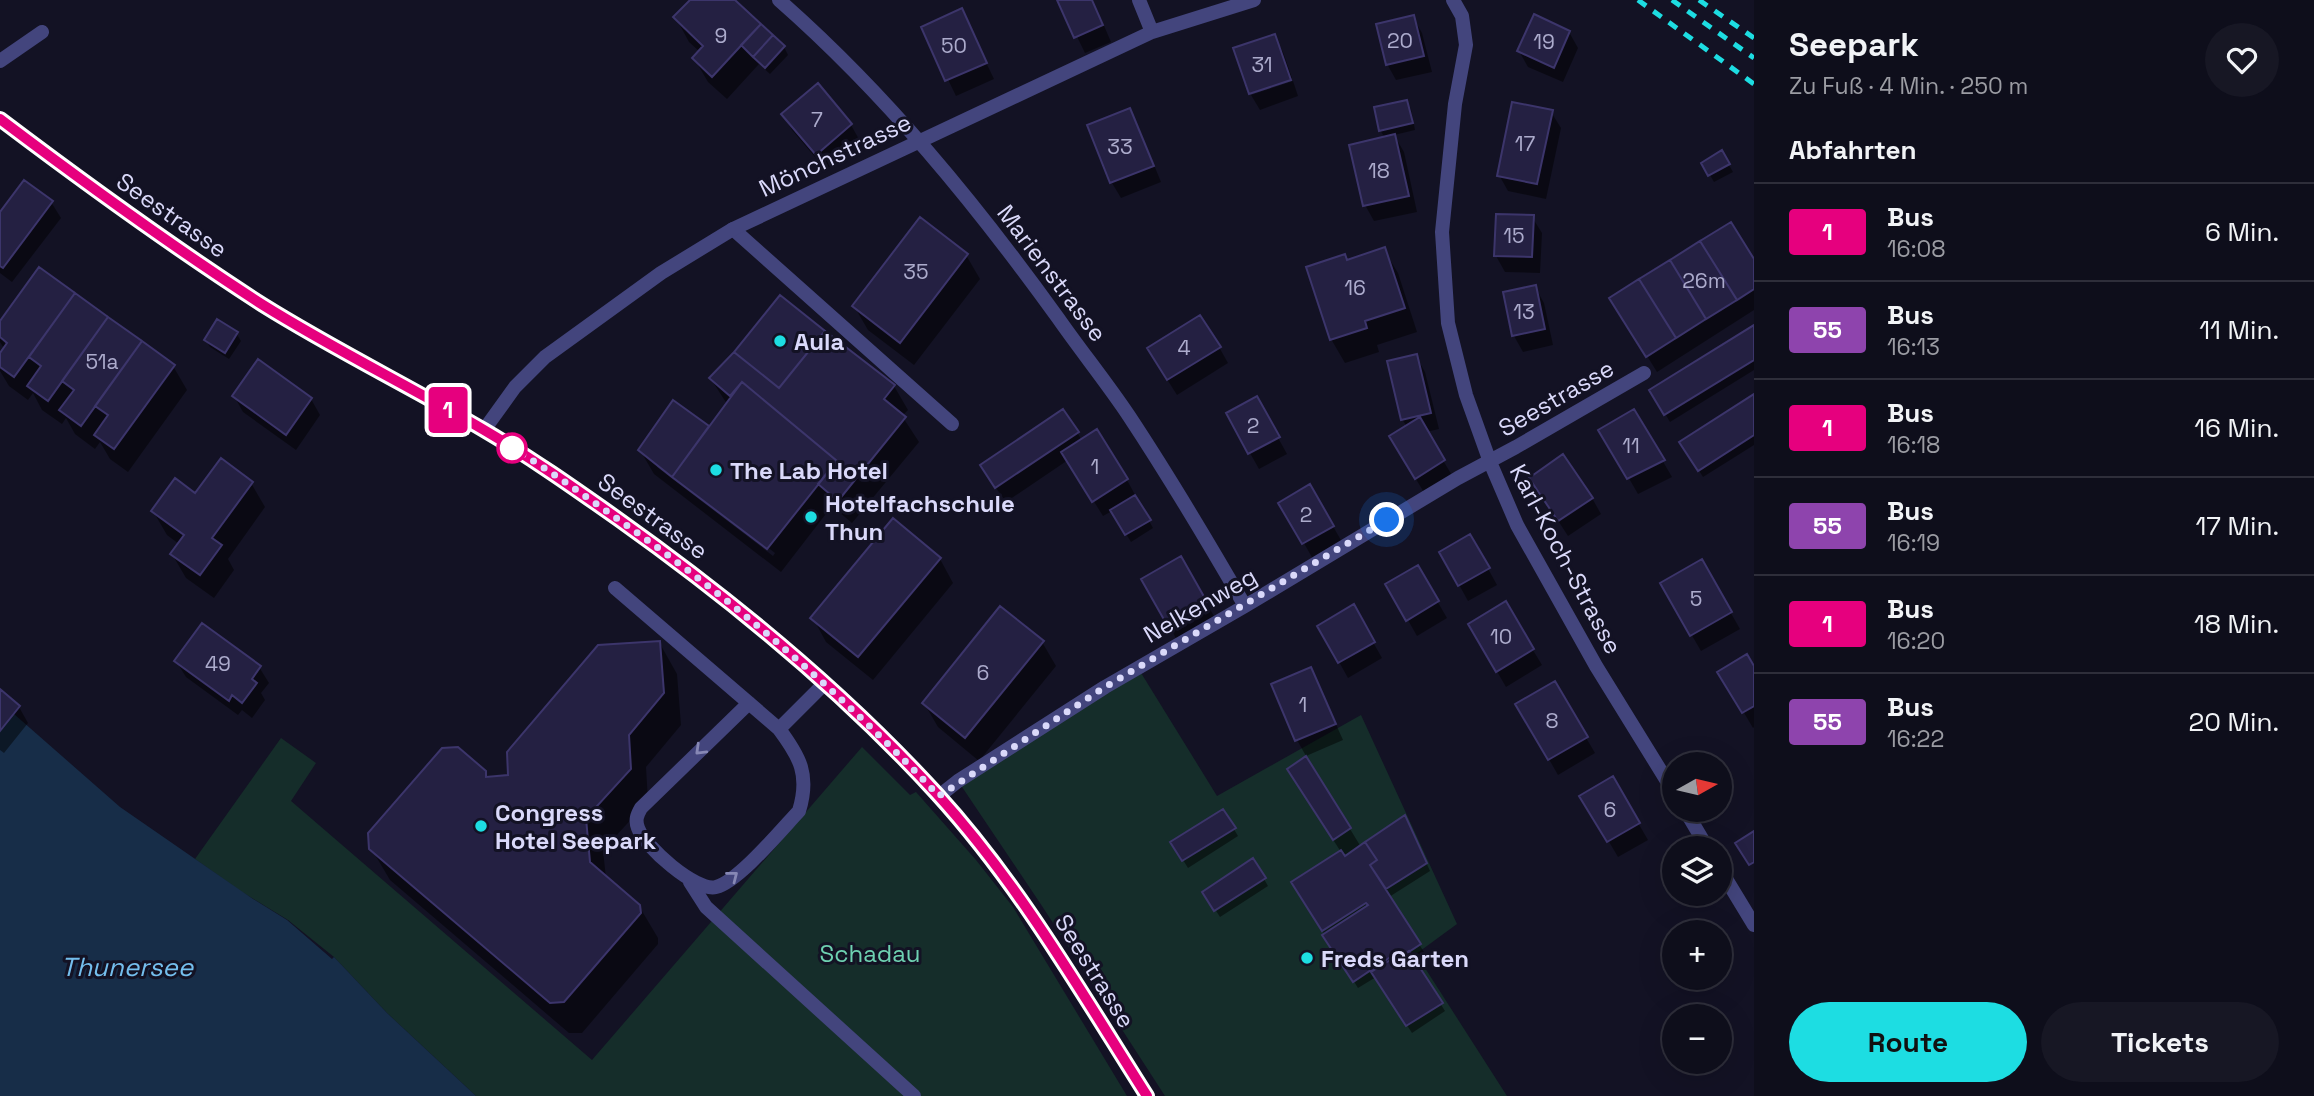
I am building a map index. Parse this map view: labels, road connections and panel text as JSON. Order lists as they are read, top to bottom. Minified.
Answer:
{"streets":{"street":["Mönchstrasse","Seestrasse","Marienstrasse","Karl-Koch-Strasse","Nelkenweg"]},"crossings":[["Mönchstrasse","Seestrasse"],["Mönchstrasse","Marienstrasse"],["Seestrasse","Karl-Koch-Strasse"],["Seestrasse","Nelkenweg"],["Marienstrasse","Nelkenweg"],["Karl-Koch-Strasse","Nelkenweg"]],"water":["Thunersee"],"parks":["Schadau"],"places":["Aula","The Lab Hotel","Hotelfachschule Thun","Congress Hotel Seepark","Freds Garten"],"lines":["bus line 1"],"house_numbers":["9","20","19","50","31","7","17","33","18","15","35","26m","16","13","4","51a","2","11","1","2","5","10","49","6","1","8","6"],"north":"right","page":{"on_map":"1","heading":[["Seepark","Zu Fuß · 4 Min. · 250 m"],"Abfahrten"],"list":[{"mark":"1","name":"Bus","note":"16:08","value":"6 Min."},{"mark":"55","name":"Bus","note":"16:13","value":"11 Min."},{"mark":"1","name":"Bus","note":"16:18","value":"16 Min."},{"mark":"55","name":"Bus","note":"16:19","value":"17 Min."},{"mark":"1","name":"Bus","note":"16:20","value":"18 Min."},{"mark":"55","name":"Bus","note":"16:22","value":"20 Min."}],"map_buttons":["+","−"],"buttons":["Route","Tickets"]}}
